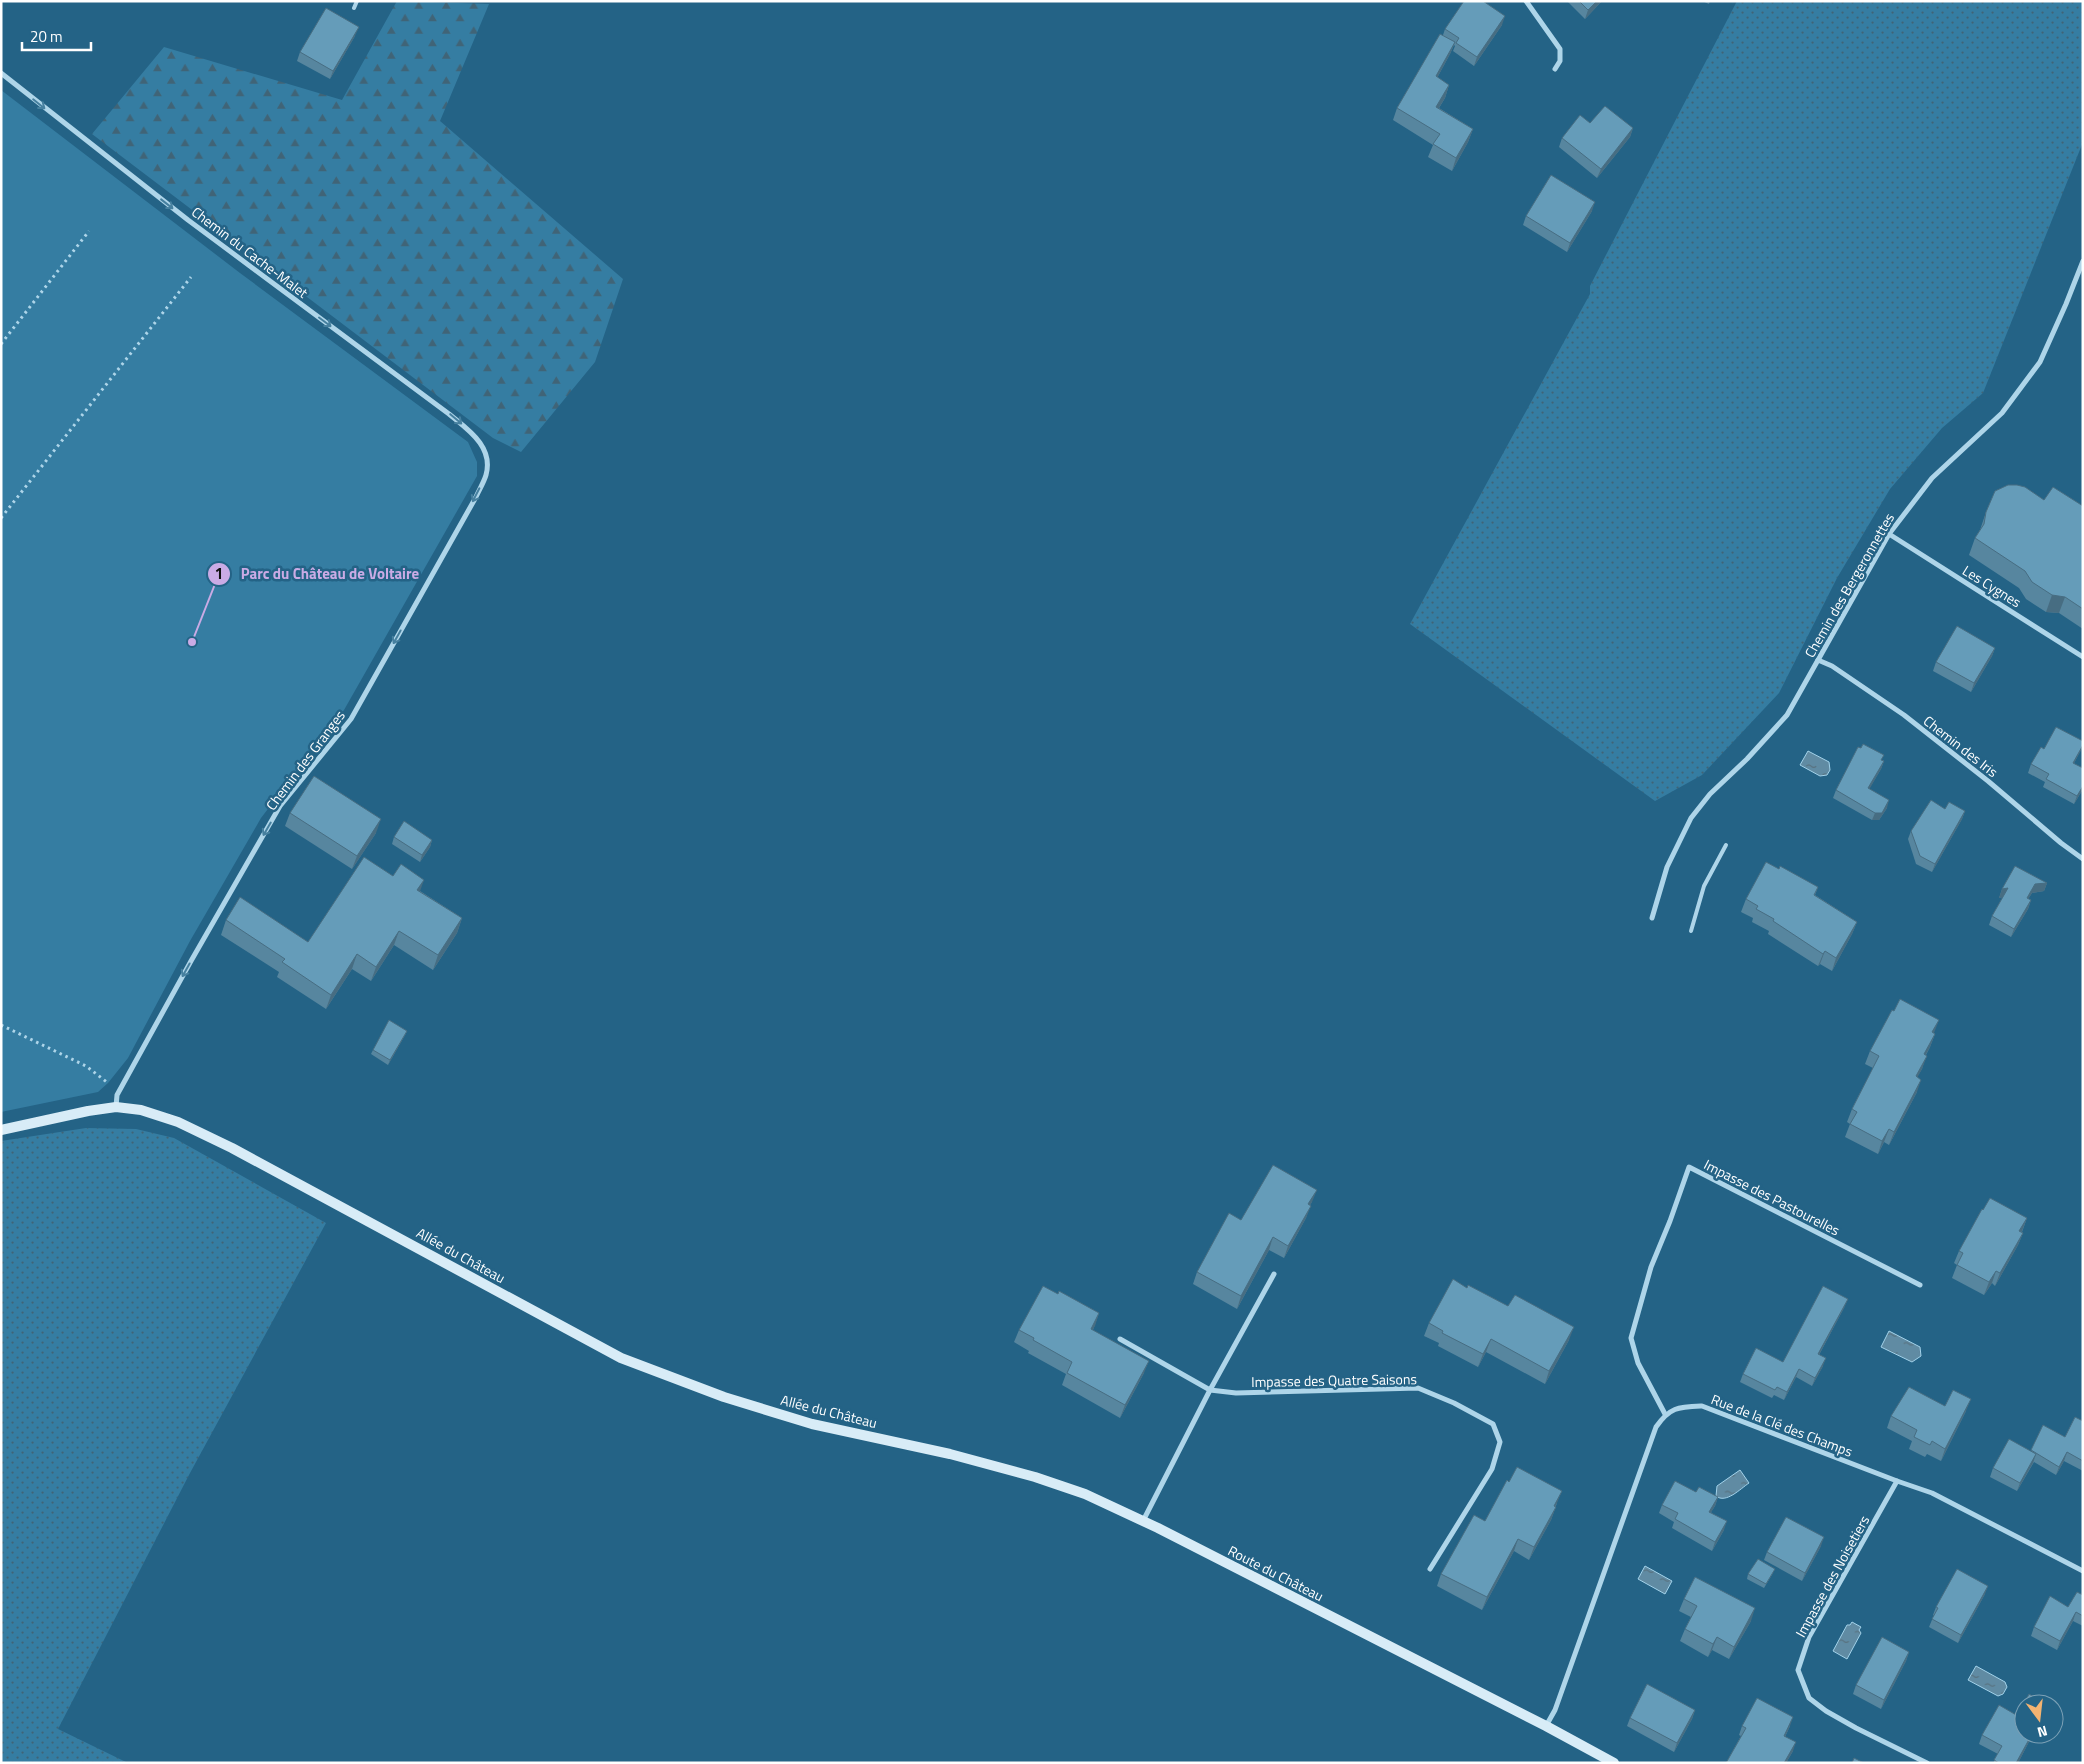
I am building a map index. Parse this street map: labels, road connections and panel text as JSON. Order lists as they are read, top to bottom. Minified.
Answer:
{"streets":{"street":["Chemin du Cache-Malet","Chemin des Bergeronnettes","Les Cygnes","Chemin des Iris","Chemin des Granges","Impasse des Pastourelles","Allée du Château","Impasse des Quatre Saisons","Rue de la Clé des Champs","Route du Château","Impasse des Noisetiers"]},"crossings":[["Chemin du Cache-Malet","Chemin des Granges"],["Chemin des Bergeronnettes","Les Cygnes"],["Chemin des Bergeronnettes","Chemin des Iris"],["Chemin des Granges","Allée du Château"],["Impasse des Pastourelles","Rue de la Clé des Champs"],["Allée du Château","Route du Château"],["Rue de la Clé des Champs","Impasse des Noisetiers"]],"one_way":["Chemin du Cache-Malet","Chemin des Granges"],"places":["Parc du Château de Voltaire"],"scale_bar":"20 m","north":"bottom"}
